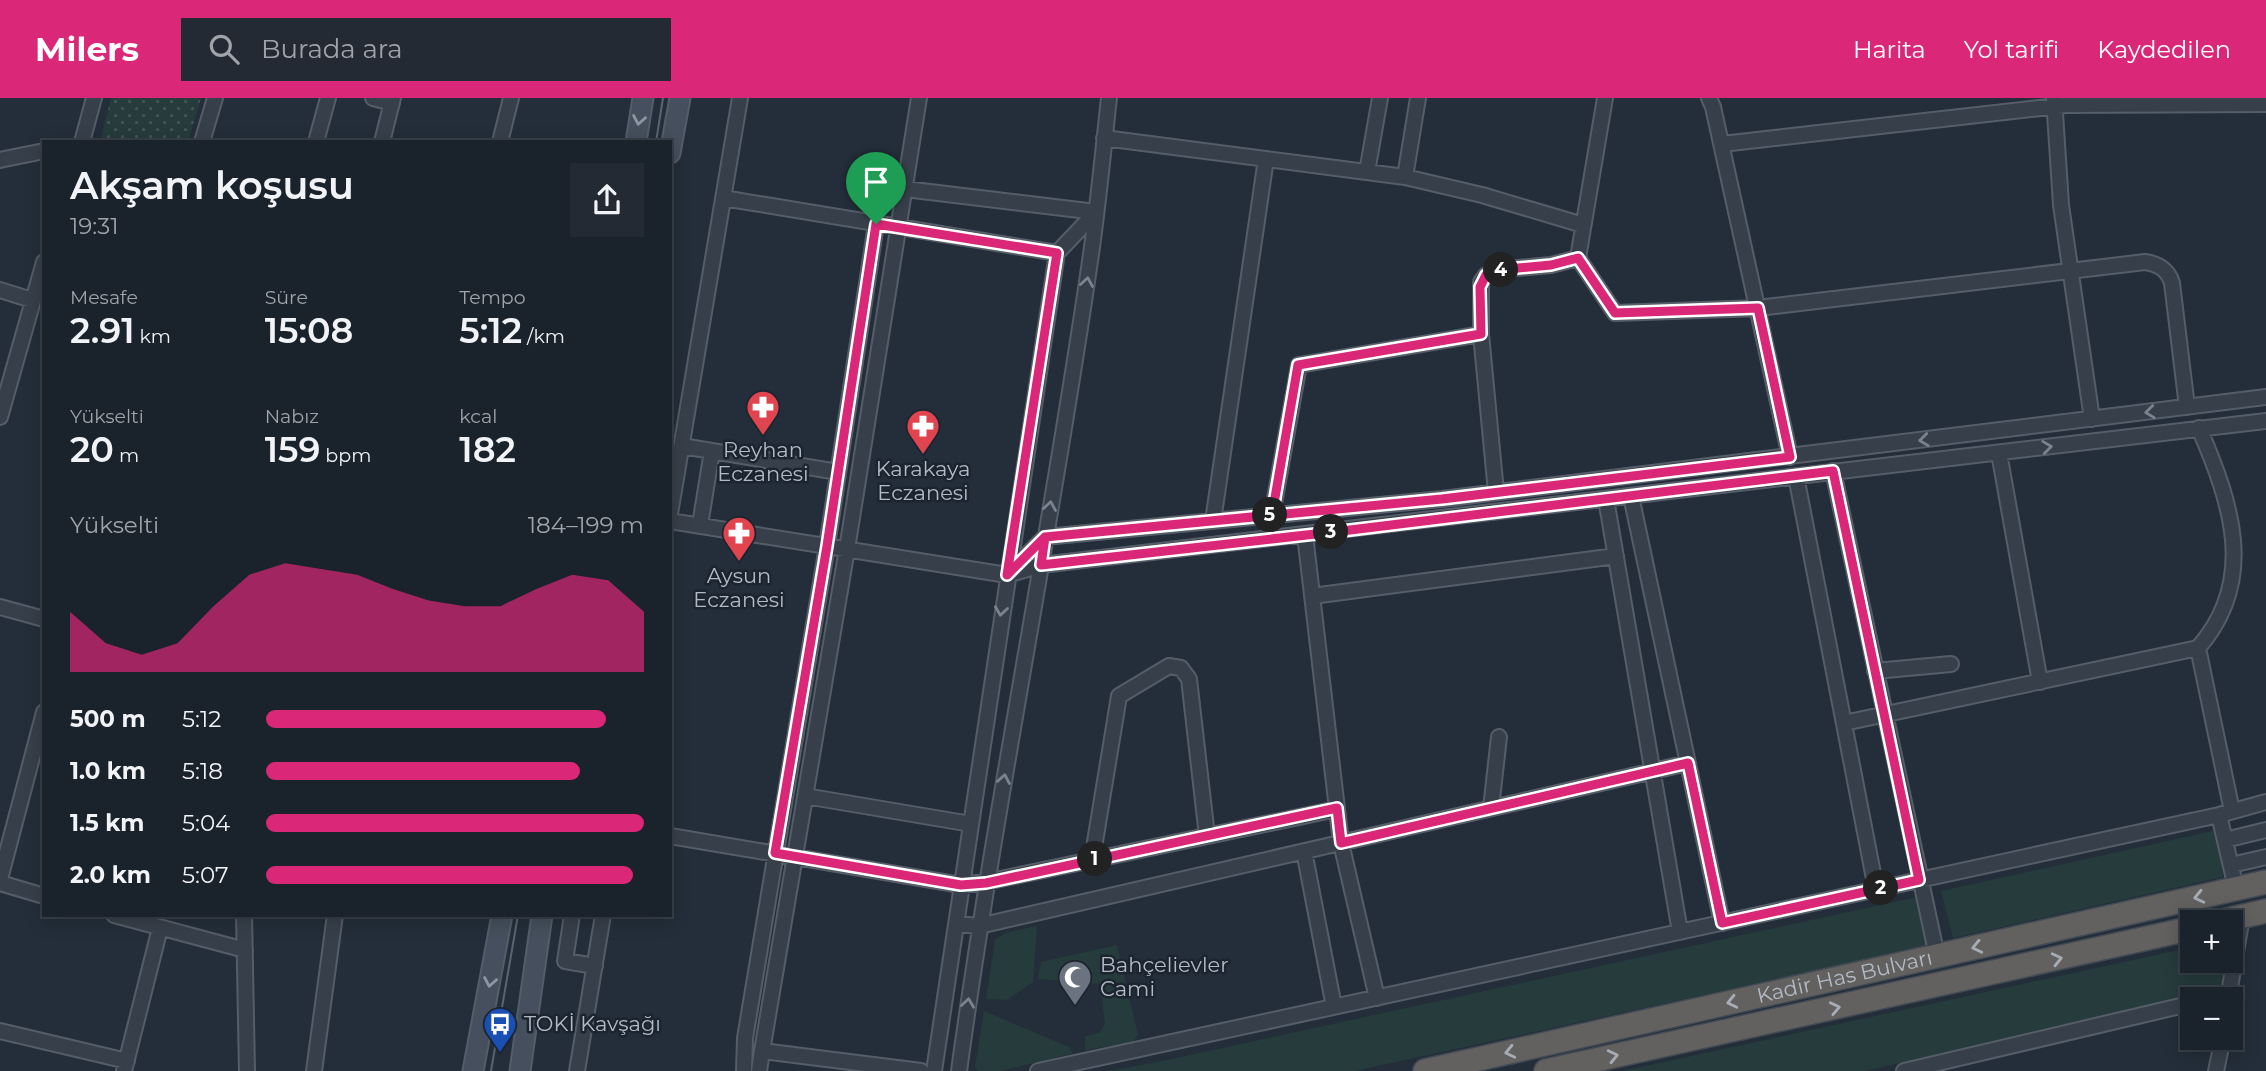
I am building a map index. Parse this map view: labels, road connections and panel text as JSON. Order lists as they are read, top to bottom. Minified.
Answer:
{"streets":{"highway":["Kadir Has Bulvarı"]},"places":{"pharmacy":["Reyhan Eczanesi","Karakaya Eczanesi","Aysun Eczanesi"],"mosque":["Bahçelievler Cami"],"bus stop":["TOKİ Kavşağı"]},"page":{"header":"Milers","search":"Burada ara","nav":["Harita","Yol tarifi","Kaydedilen"],"heading":["Akşam koşusu","19:31"],"pins":["4","5","3","1","2"],"stats":[["Mesafe","2.91 km"],["Süre","15:08"],["Tempo","5:12 /km"],["Yükselti","20 m"],["Nabız","159 bpm"],["kcal","182"]],"chart":["Yükselti","184–199 m"],"list":[{"name":"500 m","note":"5:12"},{"name":"1.0 km","note":"5:18"},{"name":"1.5 km","note":"5:04"},{"name":"2.0 km","note":"5:07"}],"map_buttons":["+","−"]}}
